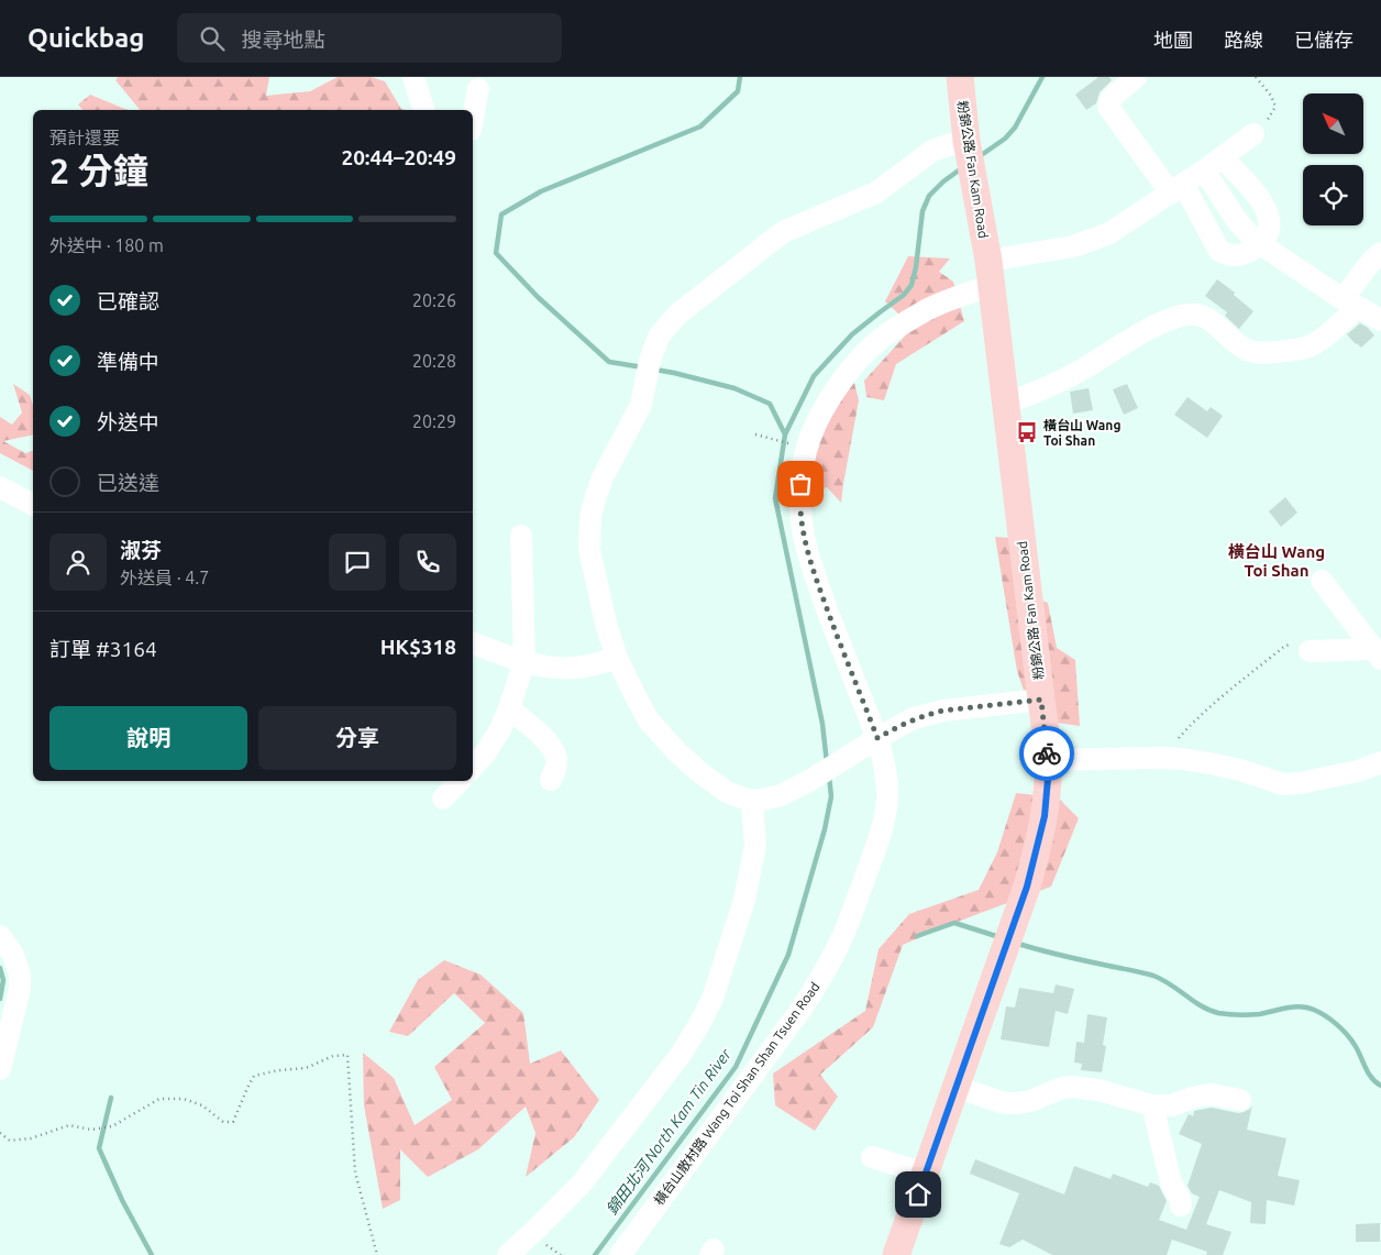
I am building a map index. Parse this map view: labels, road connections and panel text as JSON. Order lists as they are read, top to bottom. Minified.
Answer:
{"streets":{"main road":["粉錦公路 Fan Kam Road"],"street":["橫台山散村路 Wang Toi Shan Shan Tsuen Road"]},"crossings":[["粉錦公路 Fan Kam Road","橫台山散村路 Wang Toi Shan Shan Tsuen Road"]],"districts":["橫台山 Wang Toi Shan"],"water":["錦田北河 North Kam Tin River"],"places":{"bus stop":["橫台山 Wang Toi Shan"]},"north":"top left","page":{"header":"Quickbag","search":"搜尋地點","nav":["地圖","路線","已儲存"],"heading":["2 分鐘","預計還要","20:44–20:49"],"panel":["淑芬","外送員 · 4.7","訂單 #3164","HK$318"],"bar":"外送中 · 180 m","list":[["已確認","20:26"],["準備中","20:28"],["外送中","20:29"],"已送達"],"buttons":["說明","分享"]}}
